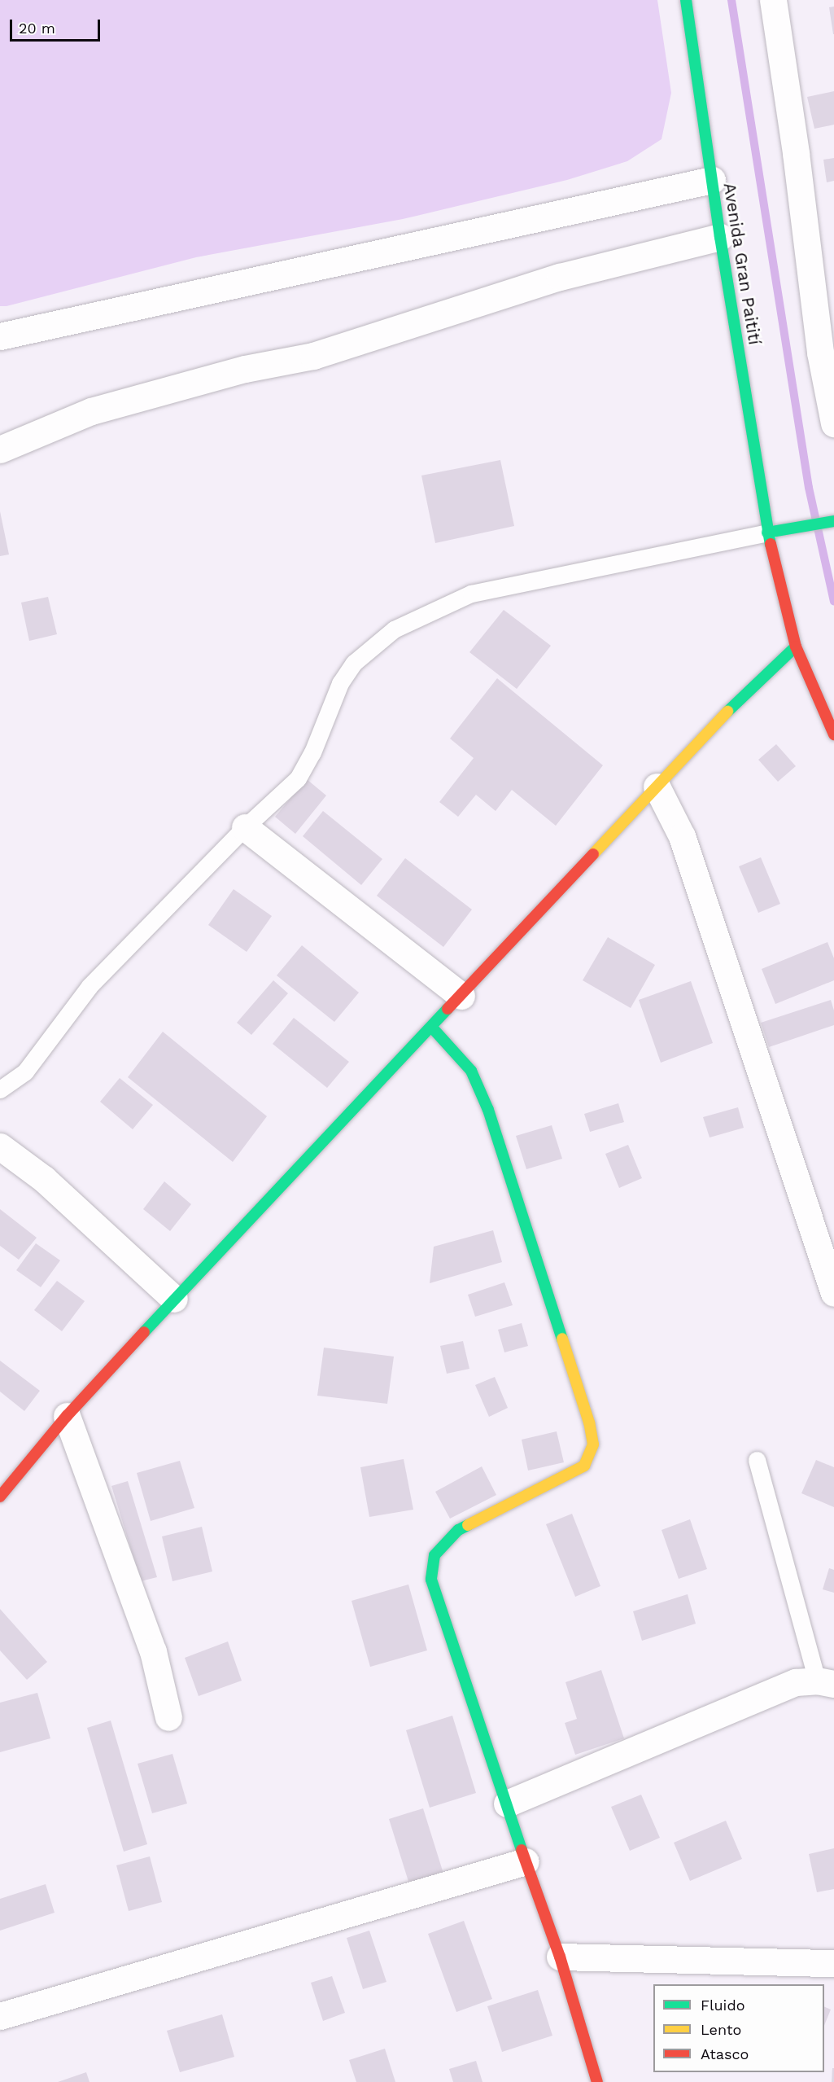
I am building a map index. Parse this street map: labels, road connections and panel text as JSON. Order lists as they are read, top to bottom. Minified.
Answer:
{"streets":{"street":["Avenida Gran Paitití"]},"legend":["Fluido","Lento","Atasco"],"scale_bar":"20 m"}
